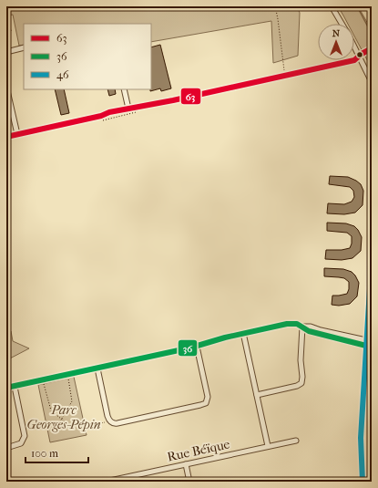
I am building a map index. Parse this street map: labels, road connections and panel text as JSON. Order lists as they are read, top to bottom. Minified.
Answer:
{"streets":{"street":["Rue Béïque"]},"parks":["Parc Georges-Pépin"],"lines":["transit line 63","transit line 46","transit line 36"],"legend":["63","36","46"],"scale_bar":"100 m","north":"top"}
